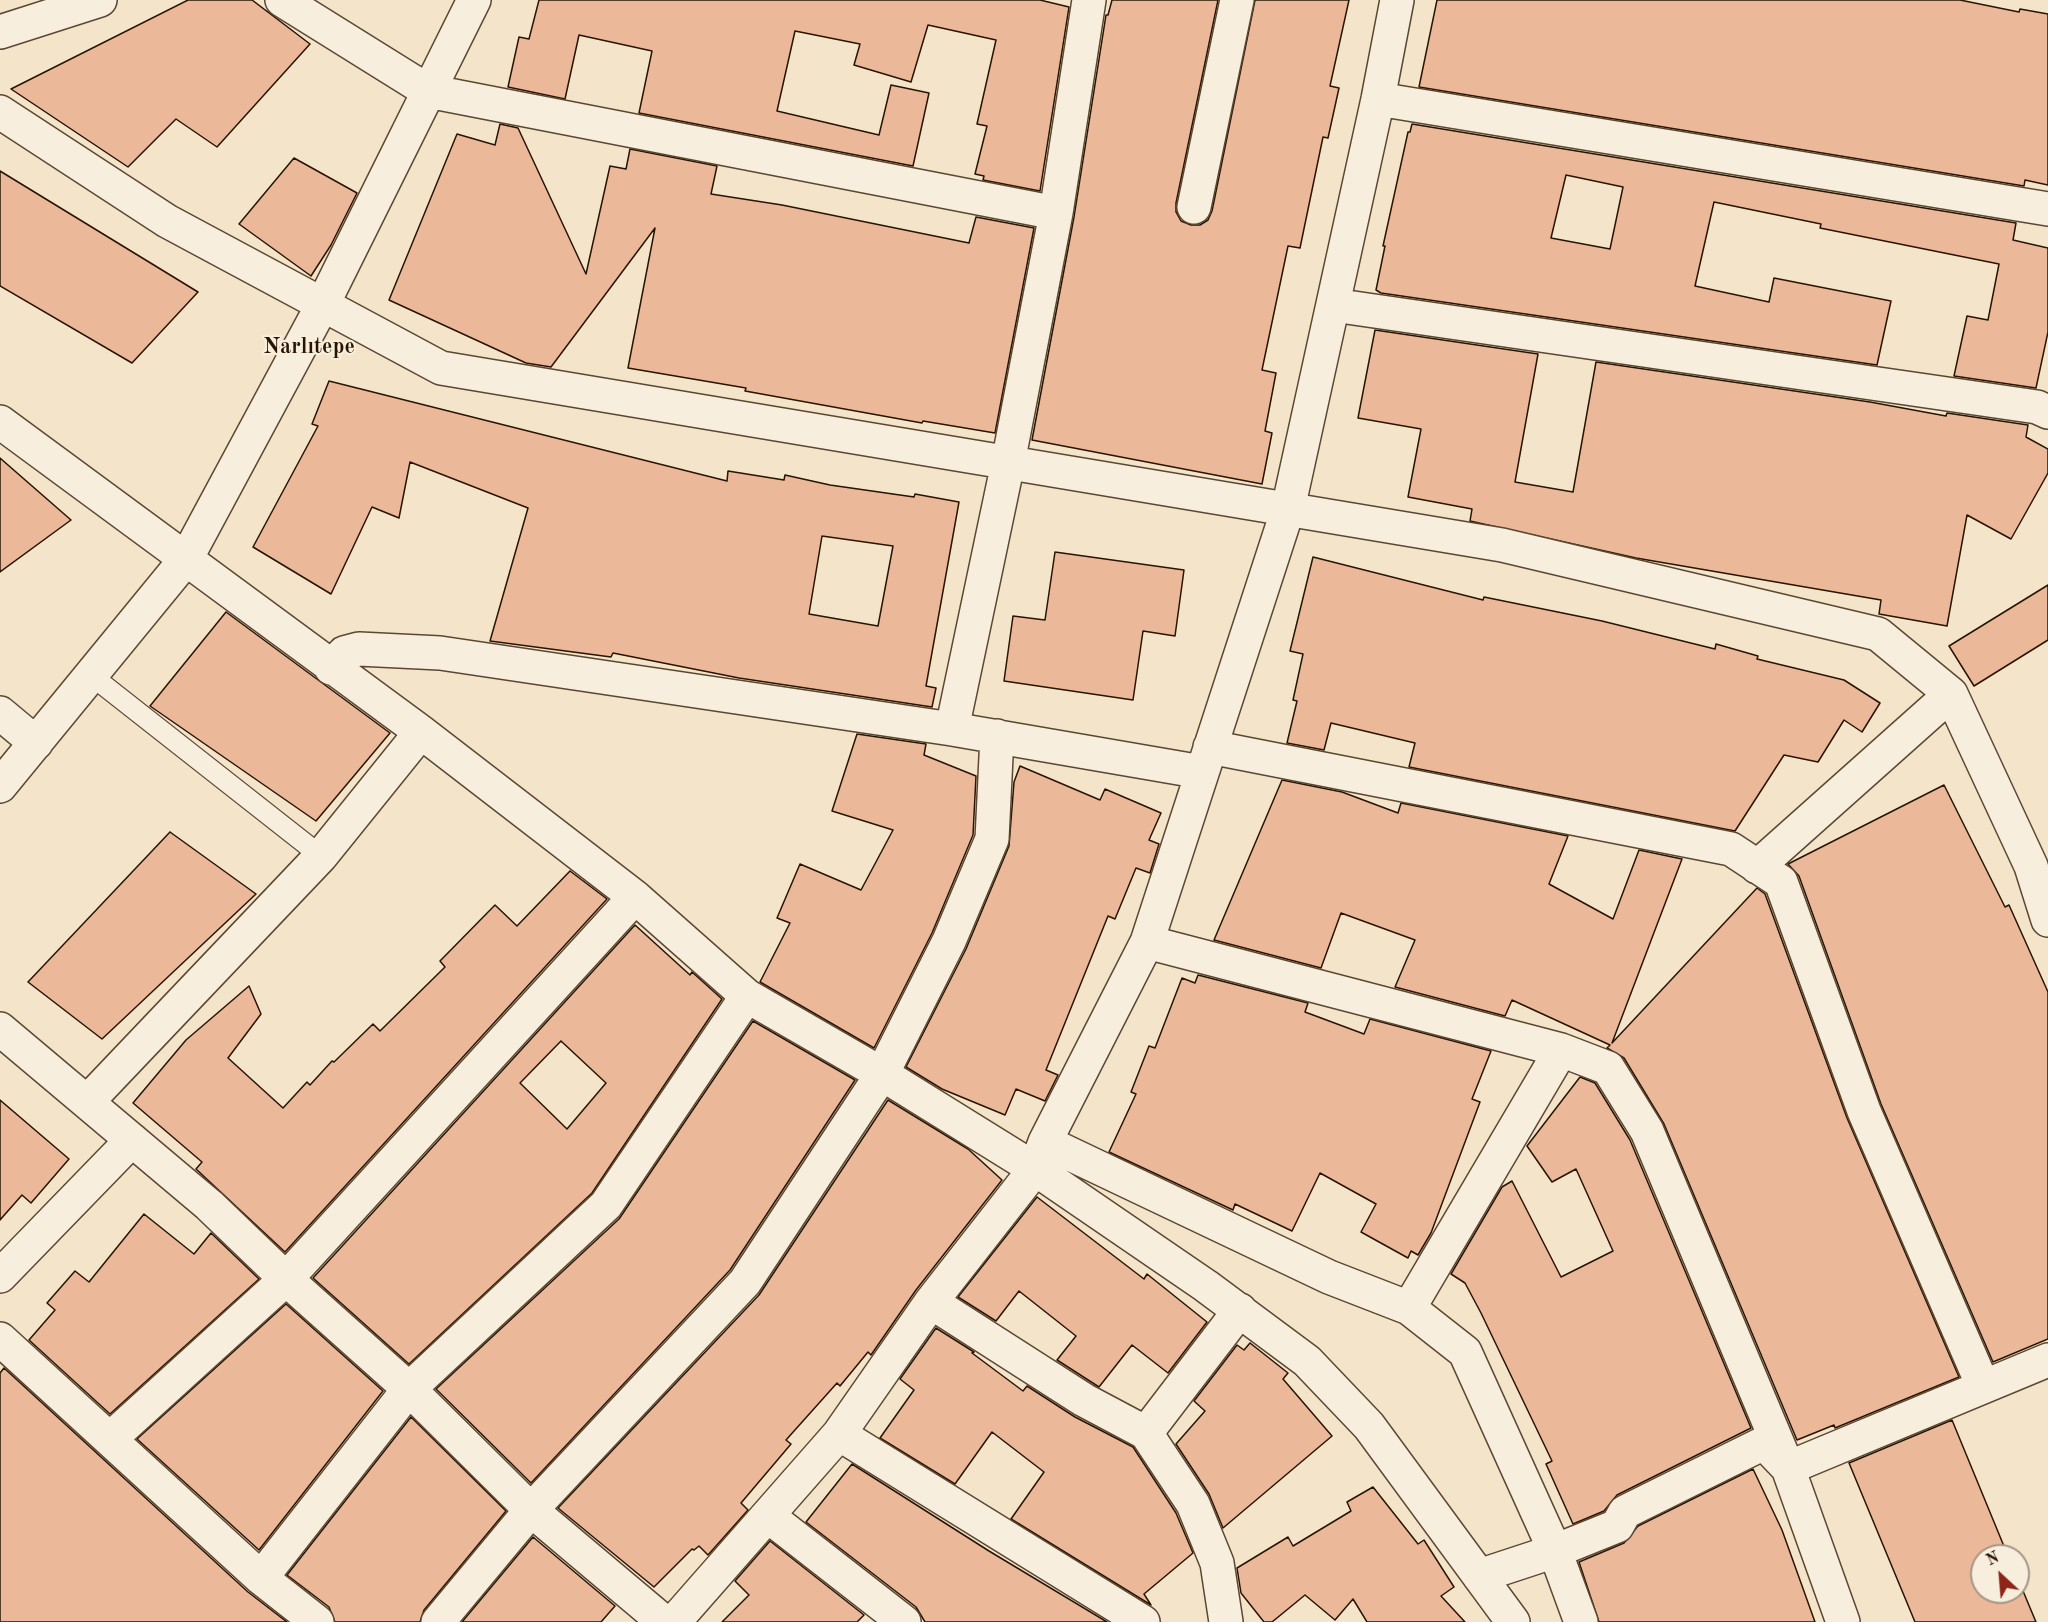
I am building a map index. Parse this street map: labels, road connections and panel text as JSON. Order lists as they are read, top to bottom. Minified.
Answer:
{"districts":["Narlıtepe"],"north":"top left"}
